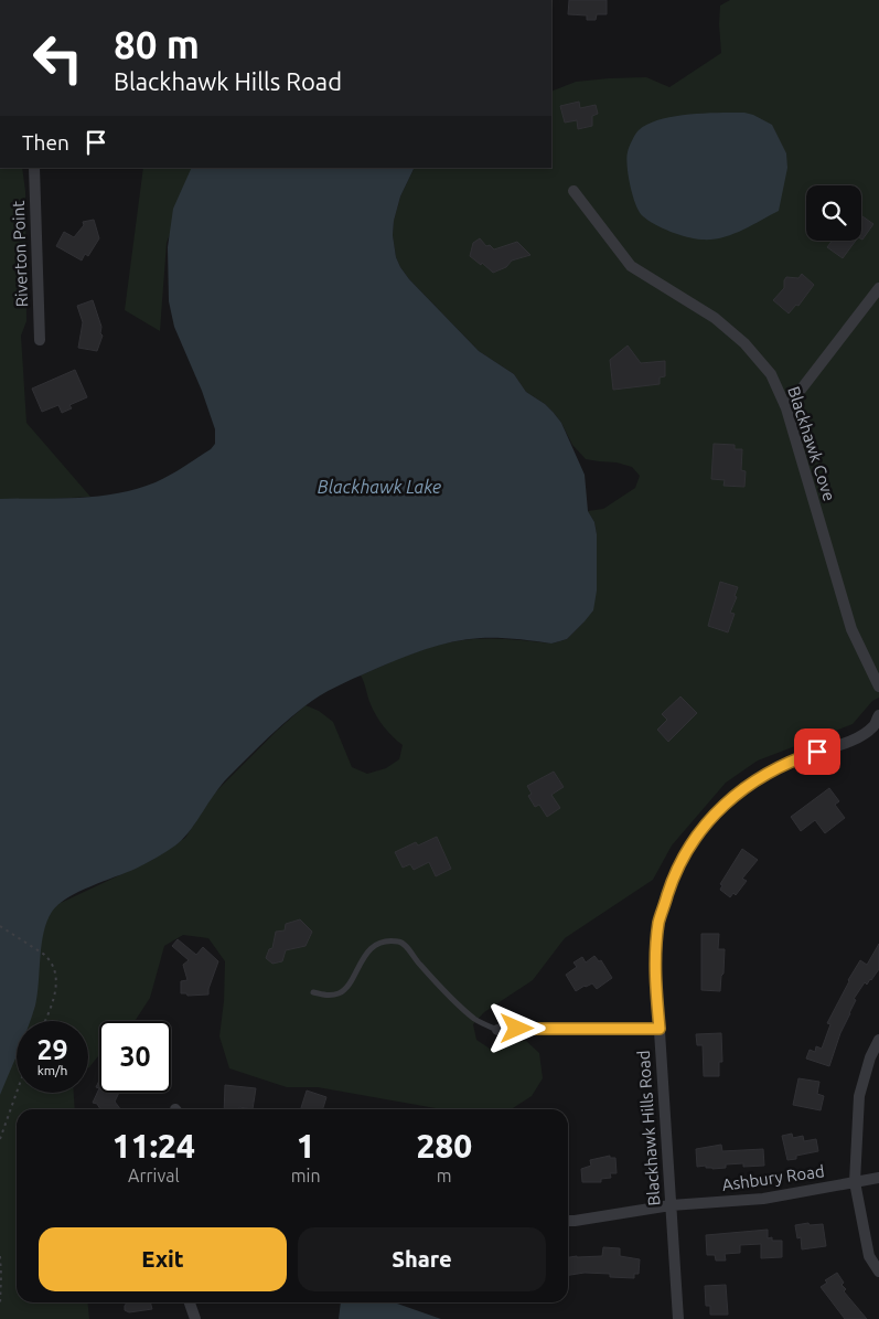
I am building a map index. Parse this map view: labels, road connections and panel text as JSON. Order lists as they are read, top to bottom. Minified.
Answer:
{"streets":{"street":["Riverton Point","Blackhawk Cove","Blackhawk Hills Road","Ashbury Road"]},"crossings":[["Blackhawk Hills Road","Ashbury Road"]],"water":["Blackhawk Lake"],"page":{"turn":["80 m","Blackhawk Hills Road"],"then":"Then","speed":"29 km/h","limit":"30","eta":["11:24","Arrival","1","min","280","m"],"buttons":["Exit","Share"]}}
